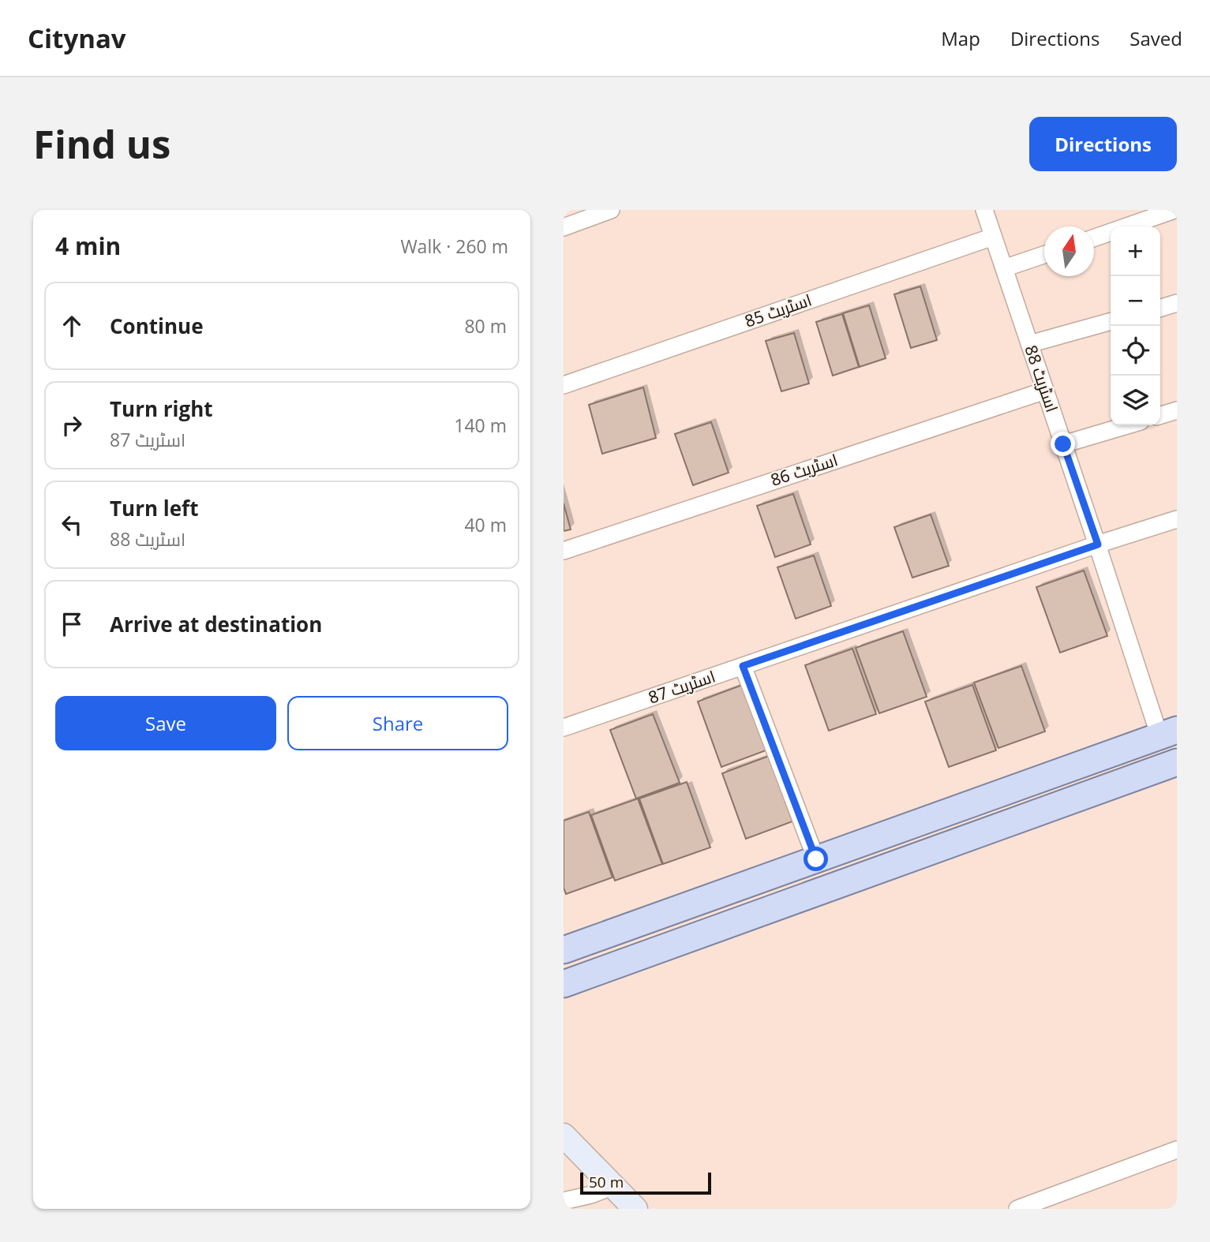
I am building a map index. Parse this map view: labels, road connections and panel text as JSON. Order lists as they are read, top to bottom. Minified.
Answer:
{"streets":{"street":["اسٹریٹ 85","اسٹریٹ 88","اسٹریٹ 86","اسٹریٹ 87"]},"crossings":[["اسٹریٹ 85","اسٹریٹ 88"],["اسٹریٹ 88","اسٹریٹ 86"],["اسٹریٹ 88","اسٹریٹ 87"]],"scale_bar":"50 m","north":"top","page":{"header":"Citynav","nav":["Map","Directions","Saved"],"buttons":["Directions",["Save","Share"]],"title":"Find us","heading":["4 min","Walk · 260 m"],"map_buttons":["+","−"],"list":[["Continue","80 m"],["Turn right","اسٹریٹ 87","140 m"],["Turn left","اسٹریٹ 88","40 m"],"Arrive at destination"],"scale":"50 m"}}
